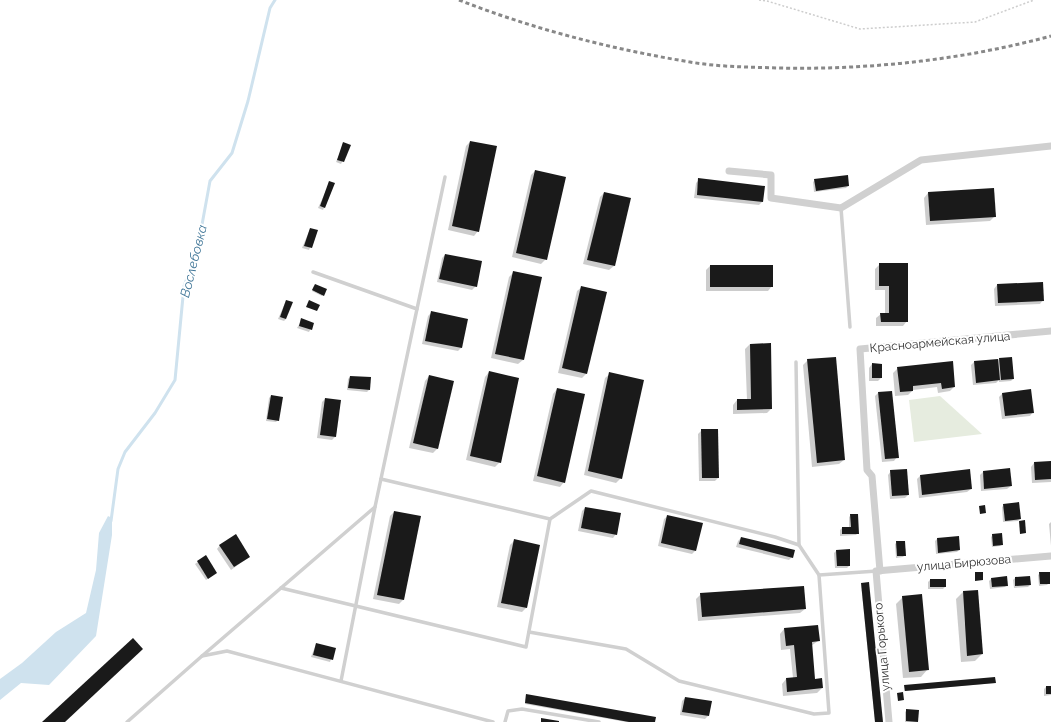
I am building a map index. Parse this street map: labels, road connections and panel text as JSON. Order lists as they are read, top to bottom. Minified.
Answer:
{"streets":{"street":["Красноармейская улица","улица Бирюзова","улица Горького"]},"crossings":[["Красноармейская улица","улица Бирюзова"],["Красноармейская улица","улица Горького"],["улица Бирюзова","улица Горького"]],"water":["Вослебовка"]}
